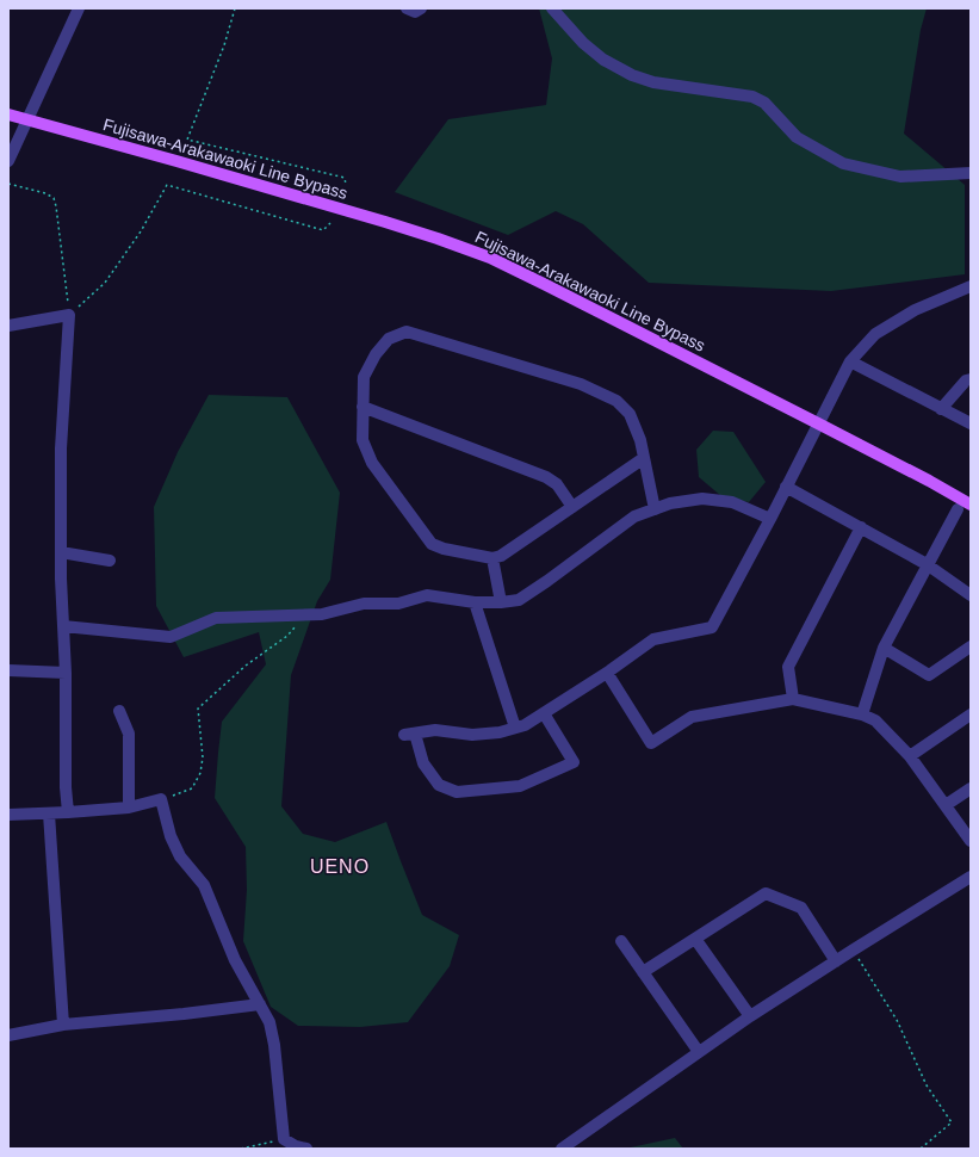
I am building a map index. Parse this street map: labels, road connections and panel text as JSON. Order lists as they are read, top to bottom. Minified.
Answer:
{"streets":{"main road":["Fujisawa-Arakawaoki Line Bypass"]},"districts":["UENO"]}
